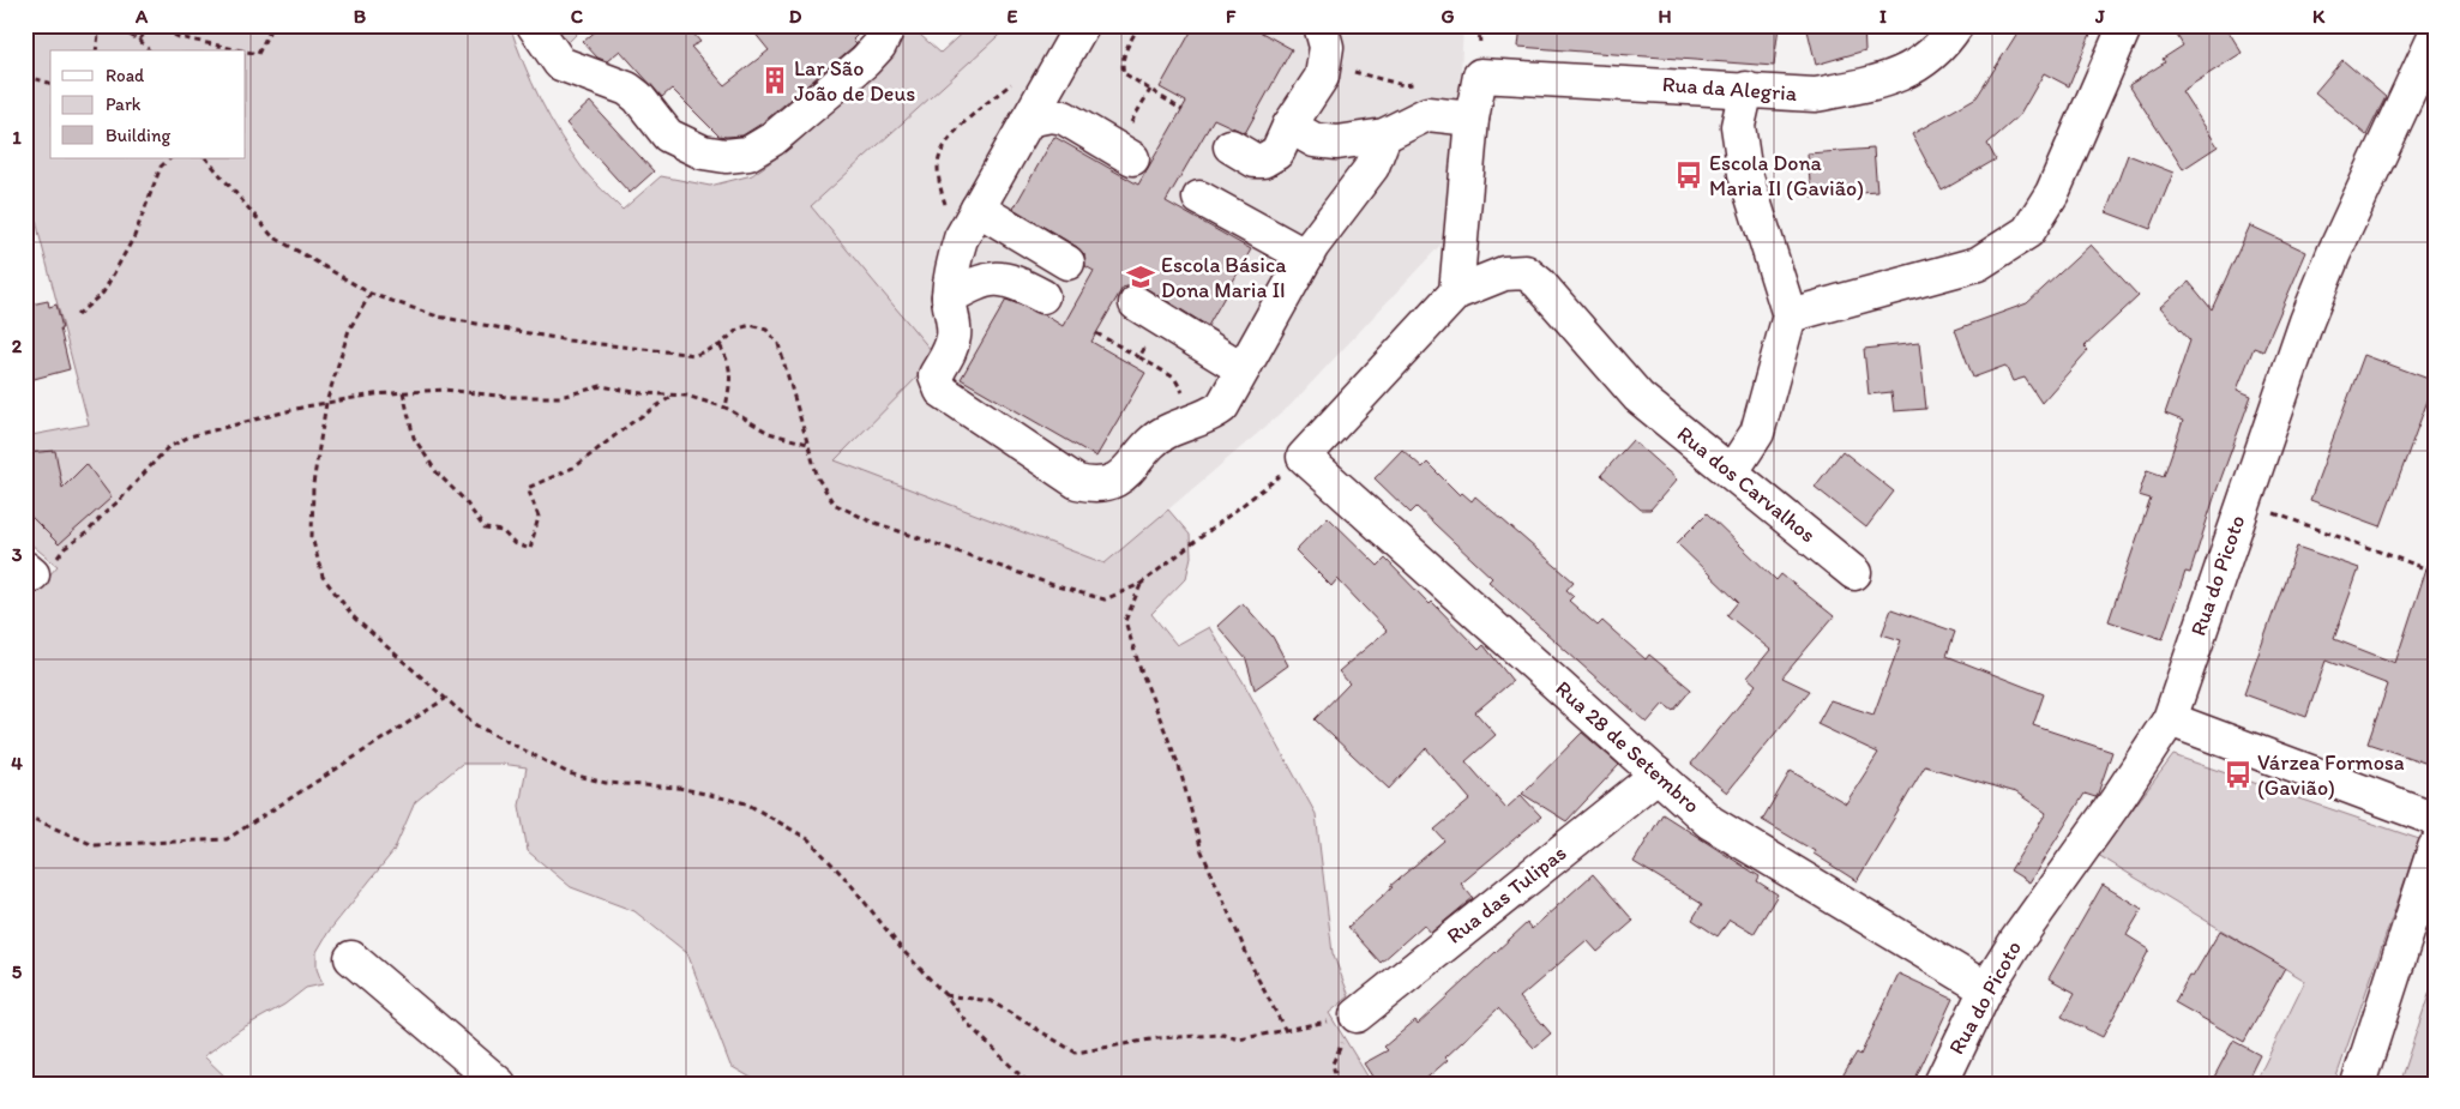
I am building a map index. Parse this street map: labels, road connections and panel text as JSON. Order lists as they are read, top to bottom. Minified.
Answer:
{"streets":{"street":["Rua da Alegria","Rua dos Carvalhos","Rua do Picoto","Rua 28 de Setembro","Rua das Tulipas"]},"crossings":[["Rua do Picoto","Rua 28 de Setembro"],["Rua 28 de Setembro","Rua das Tulipas"]],"places":{"building":["Lar São João de Deus"],"bus stop":["Escola Dona Maria II (Gavião)","Várzea Formosa (Gavião)"],"school or university":["Escola Básica Dona Maria II"]},"legend":["Road","Park","Building"],"grid":{"columns":["A","B","C","D","E","F","G","H","I","J","K"],"rows":["1","2","3","4","5"]}}
